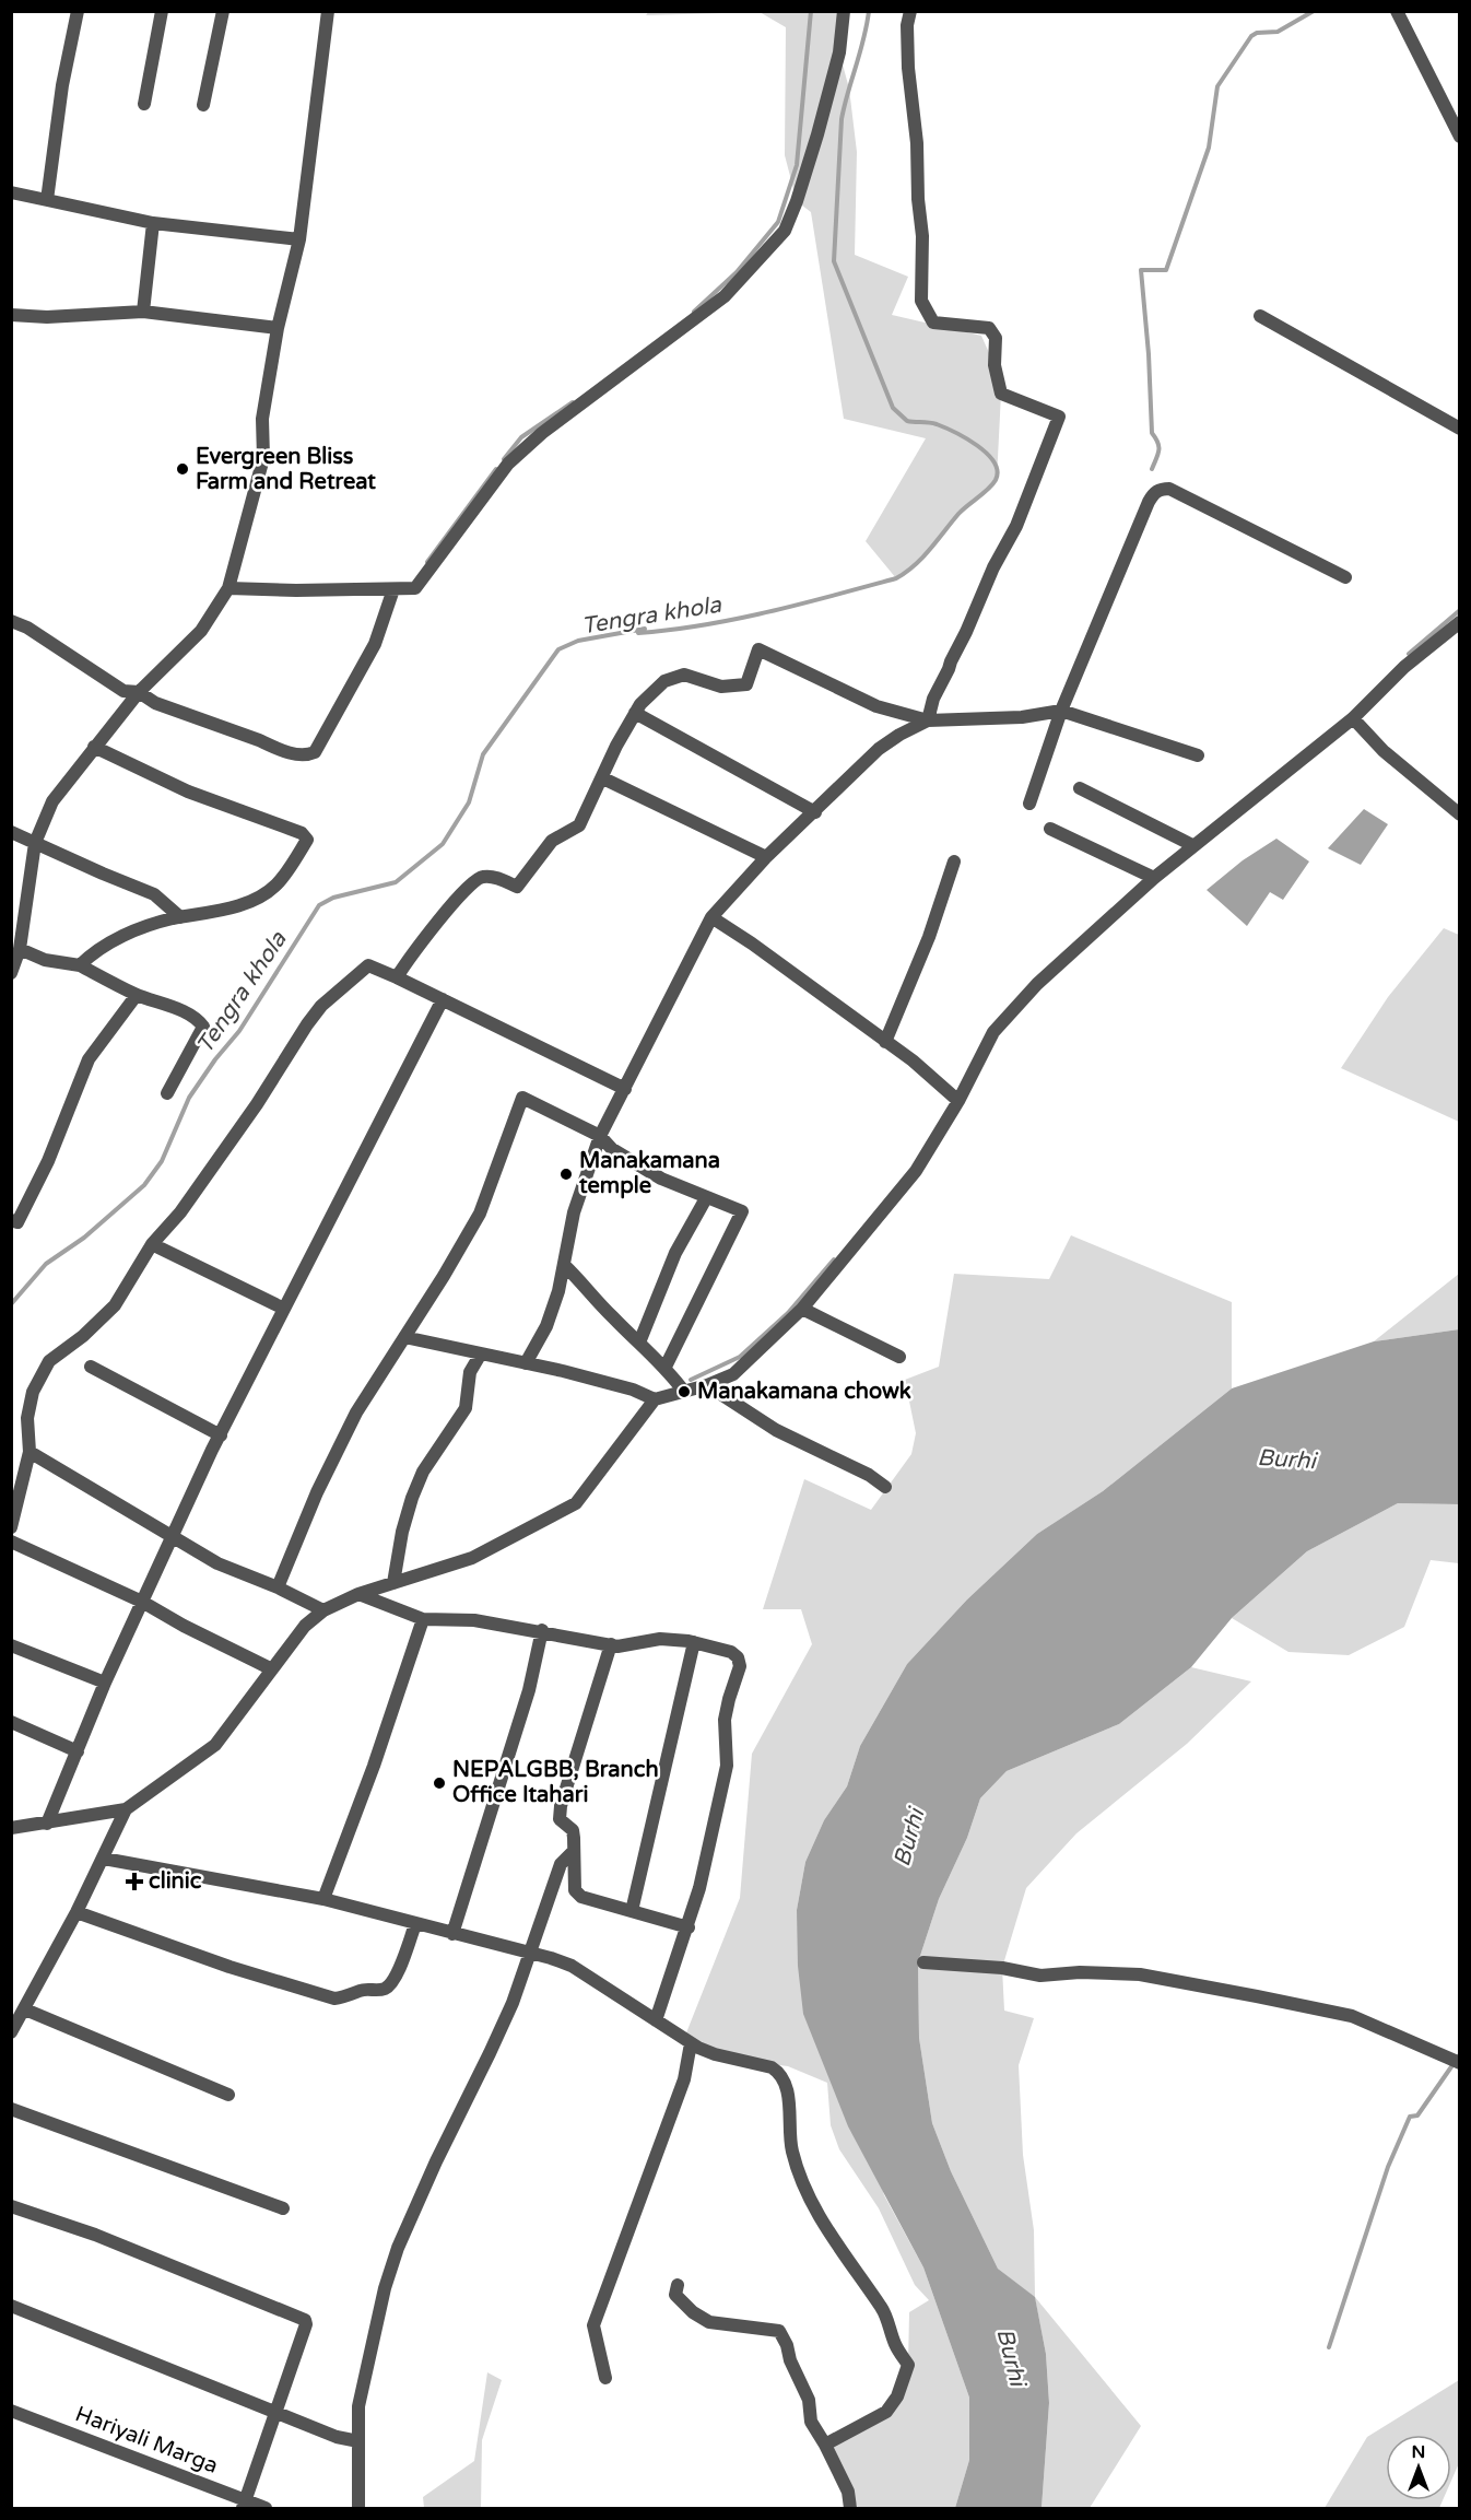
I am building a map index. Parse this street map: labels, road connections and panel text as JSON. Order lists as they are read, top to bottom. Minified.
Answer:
{"streets":{"street":["Hariyali Marga"]},"water":["Tengra khola","Burhi"],"places":{"other":["Evergreen Bliss Farm and Retreat","Manakamana temple","Manakamana chowk","NEPALGBB, Branch Office Itahari"],"health":["clinic"]},"north":"top"}
